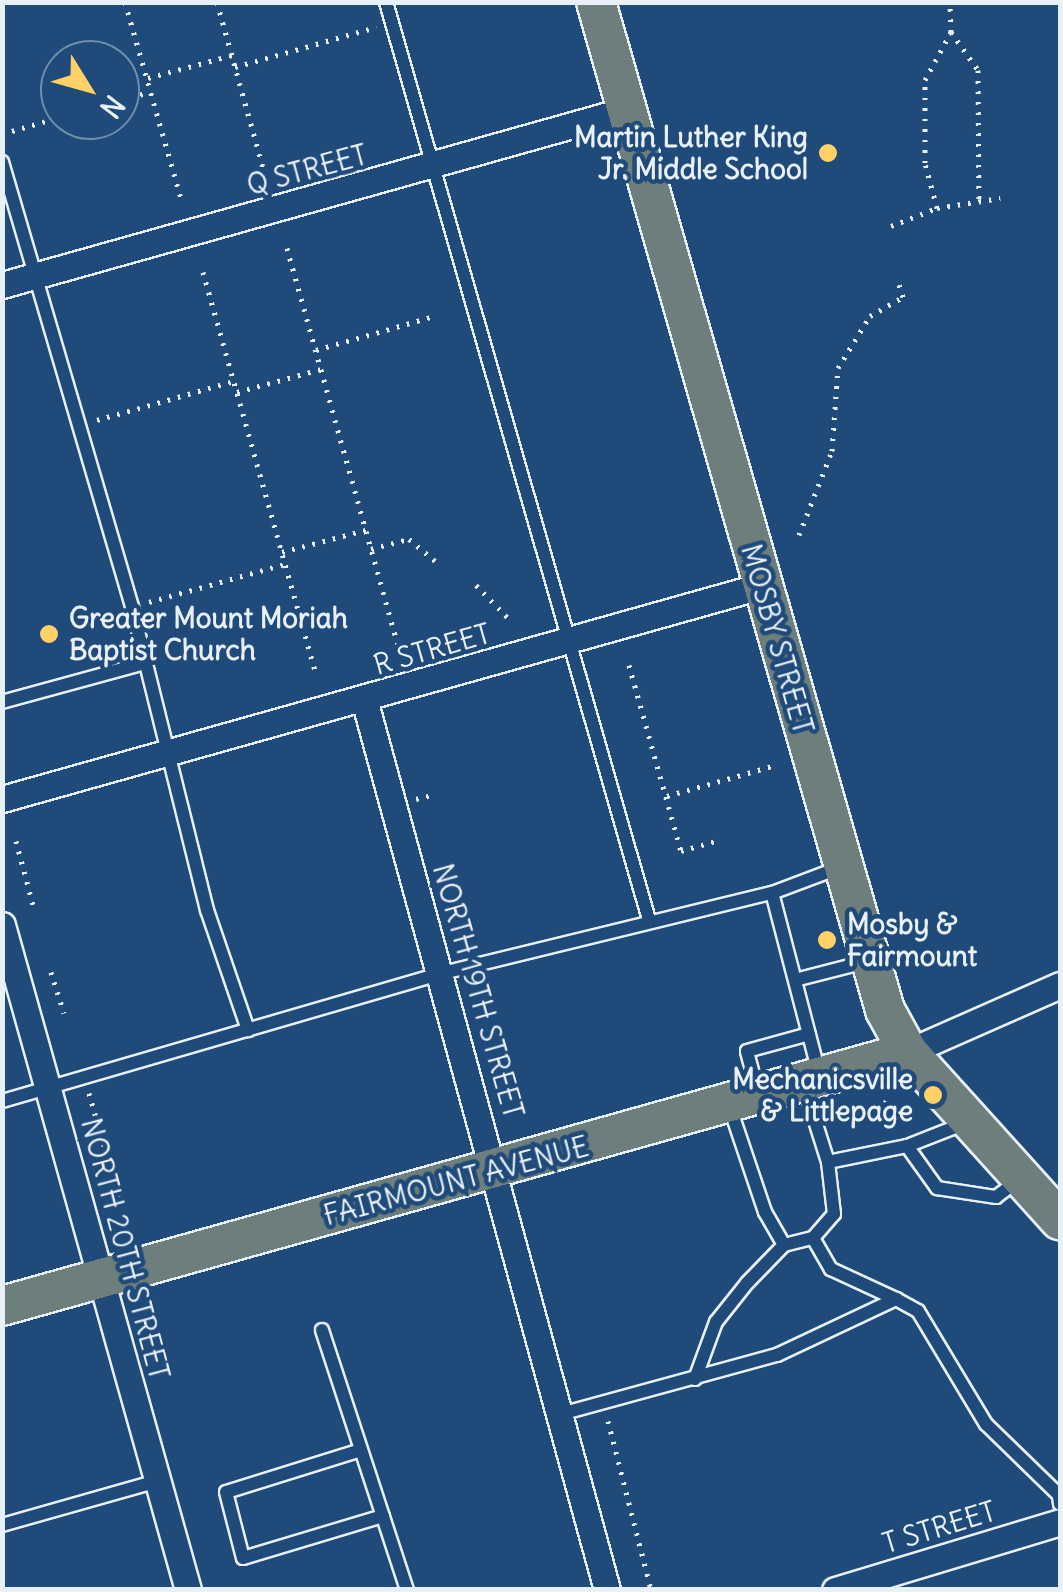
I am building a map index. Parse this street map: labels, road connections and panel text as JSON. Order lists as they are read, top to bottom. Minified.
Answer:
{"streets":{"main road":["MOSBY STREET","FAIRMOUNT AVENUE"],"street":["Q STREET","R STREET","NORTH 19TH STREET","NORTH 20TH STREET","T STREET"]},"crossings":[["Q STREET","MOSBY STREET"],["MOSBY STREET","R STREET"],["MOSBY STREET","FAIRMOUNT AVENUE"],["R STREET","NORTH 19TH STREET"],["NORTH 19TH STREET","FAIRMOUNT AVENUE"],["FAIRMOUNT AVENUE","NORTH 20TH STREET"]],"places":["Martin Luther King Jr. Middle School","Greater Mount Moriah Baptist Church","Mosby & Fairmount","Mechanicsville & Littlepage"],"north":"bottom right"}
